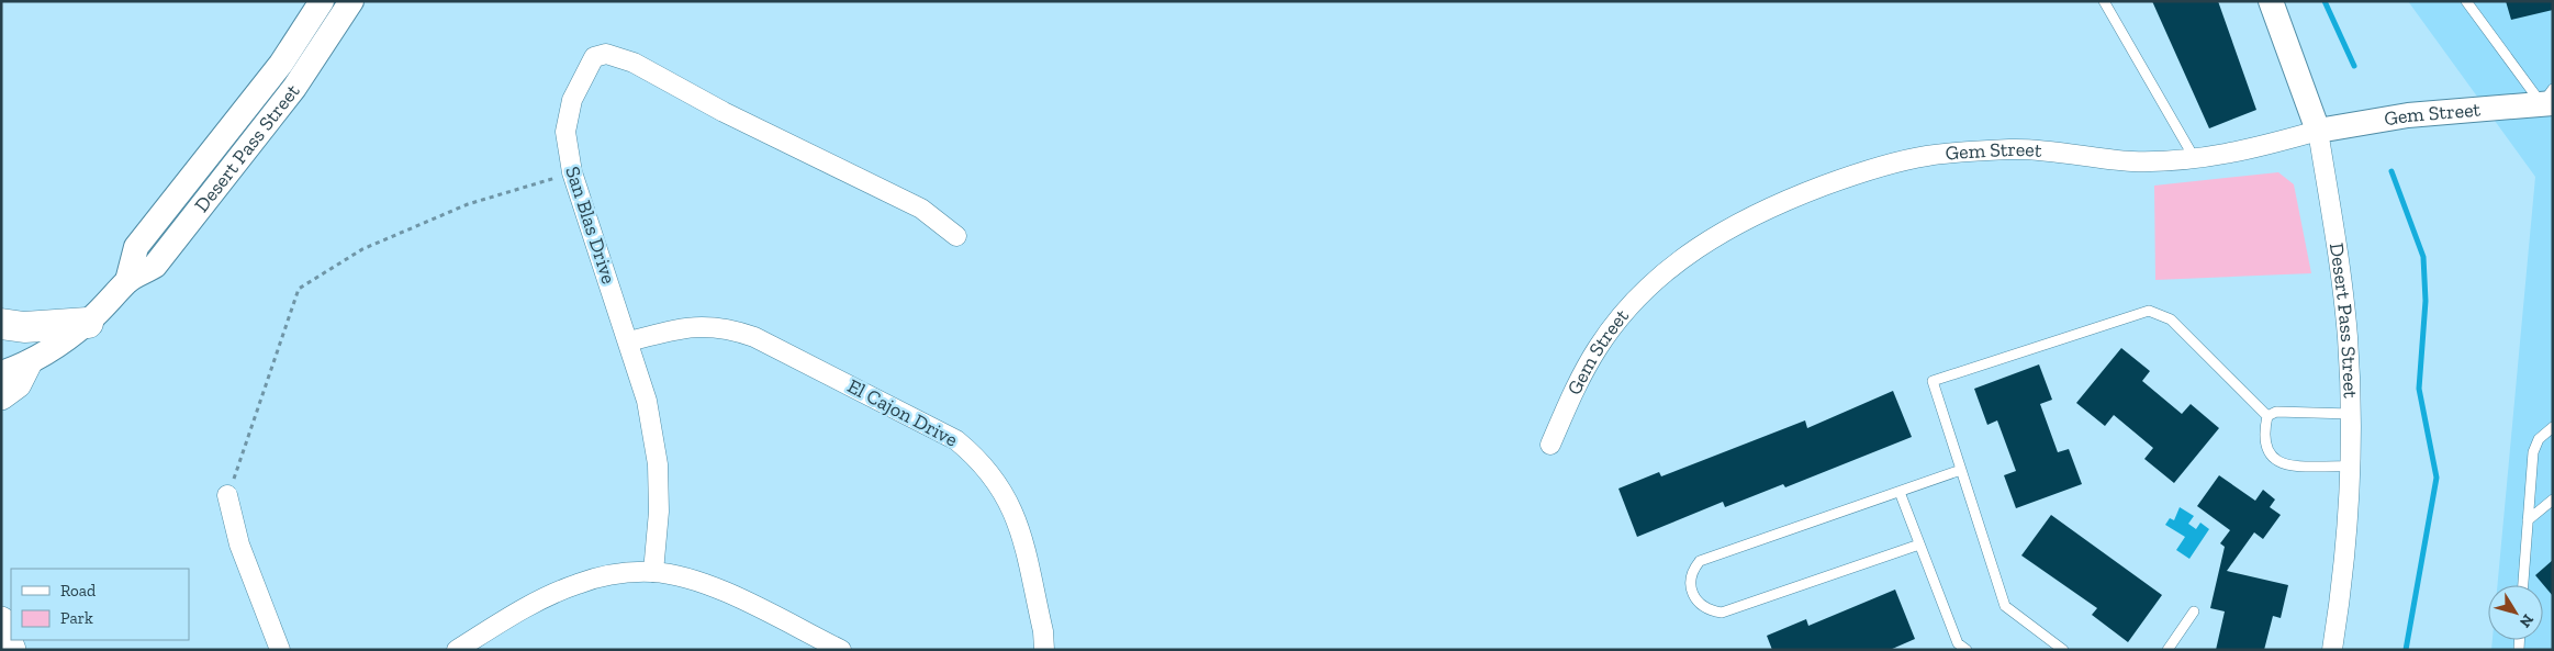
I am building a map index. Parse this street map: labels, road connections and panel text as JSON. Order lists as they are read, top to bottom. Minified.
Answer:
{"streets":{"street":["Gem Street","Desert Pass Street","San Blas Drive","El Cajon Drive"]},"crossings":[["Gem Street","Desert Pass Street"],["San Blas Drive","El Cajon Drive"]],"legend":["Road","Park"],"north":"bottom right"}
